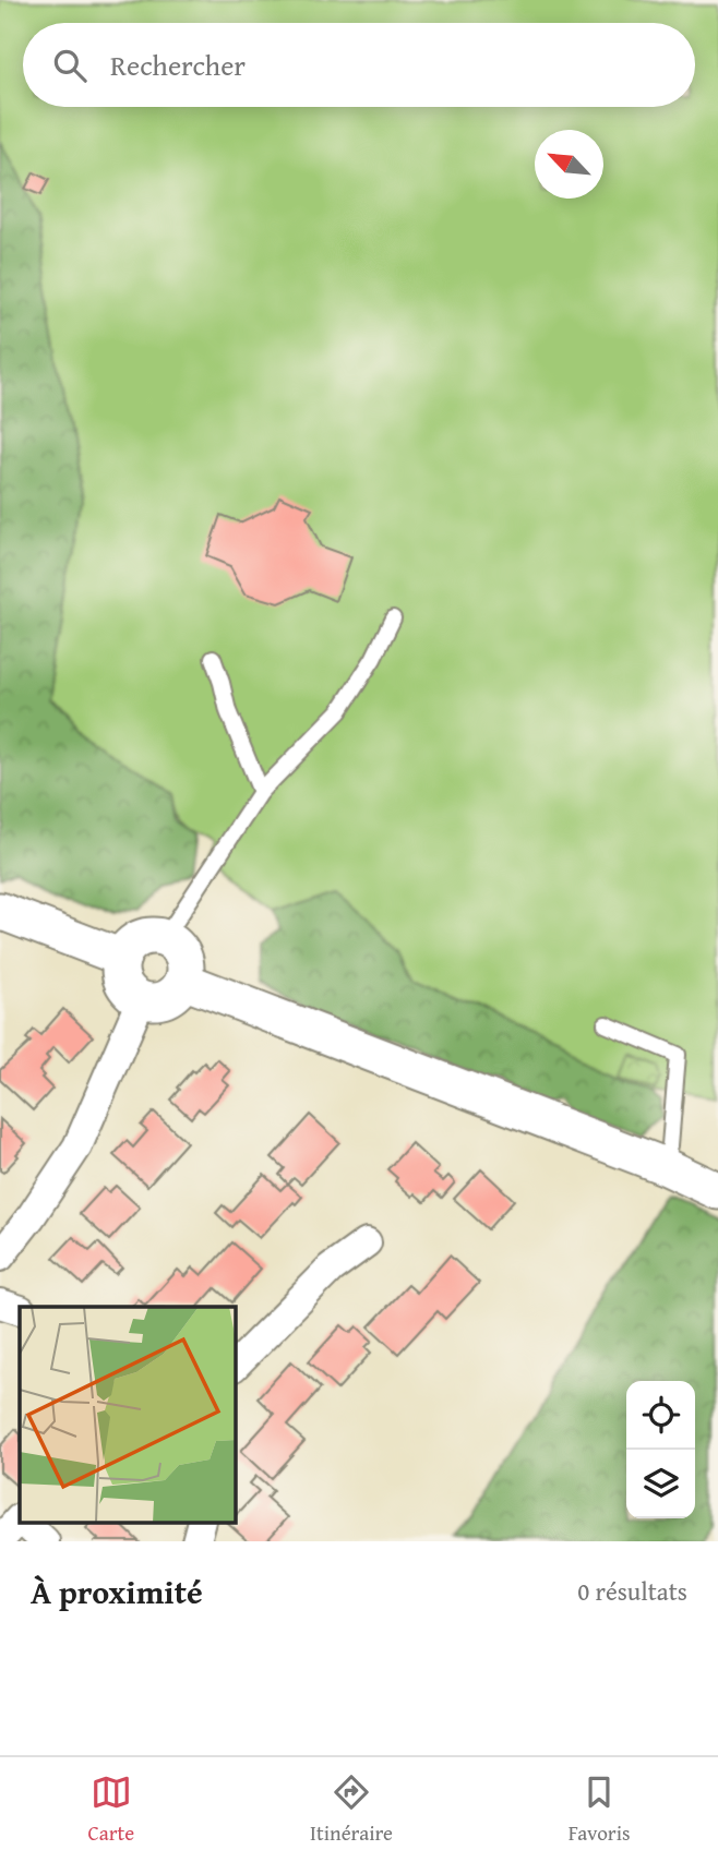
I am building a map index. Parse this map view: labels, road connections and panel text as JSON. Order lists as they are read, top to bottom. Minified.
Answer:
{"north":"top left","page":{"search":"Rechercher","heading":["À proximité","0 résultats"],"nav":["Carte","Itinéraire","Favoris"]}}
